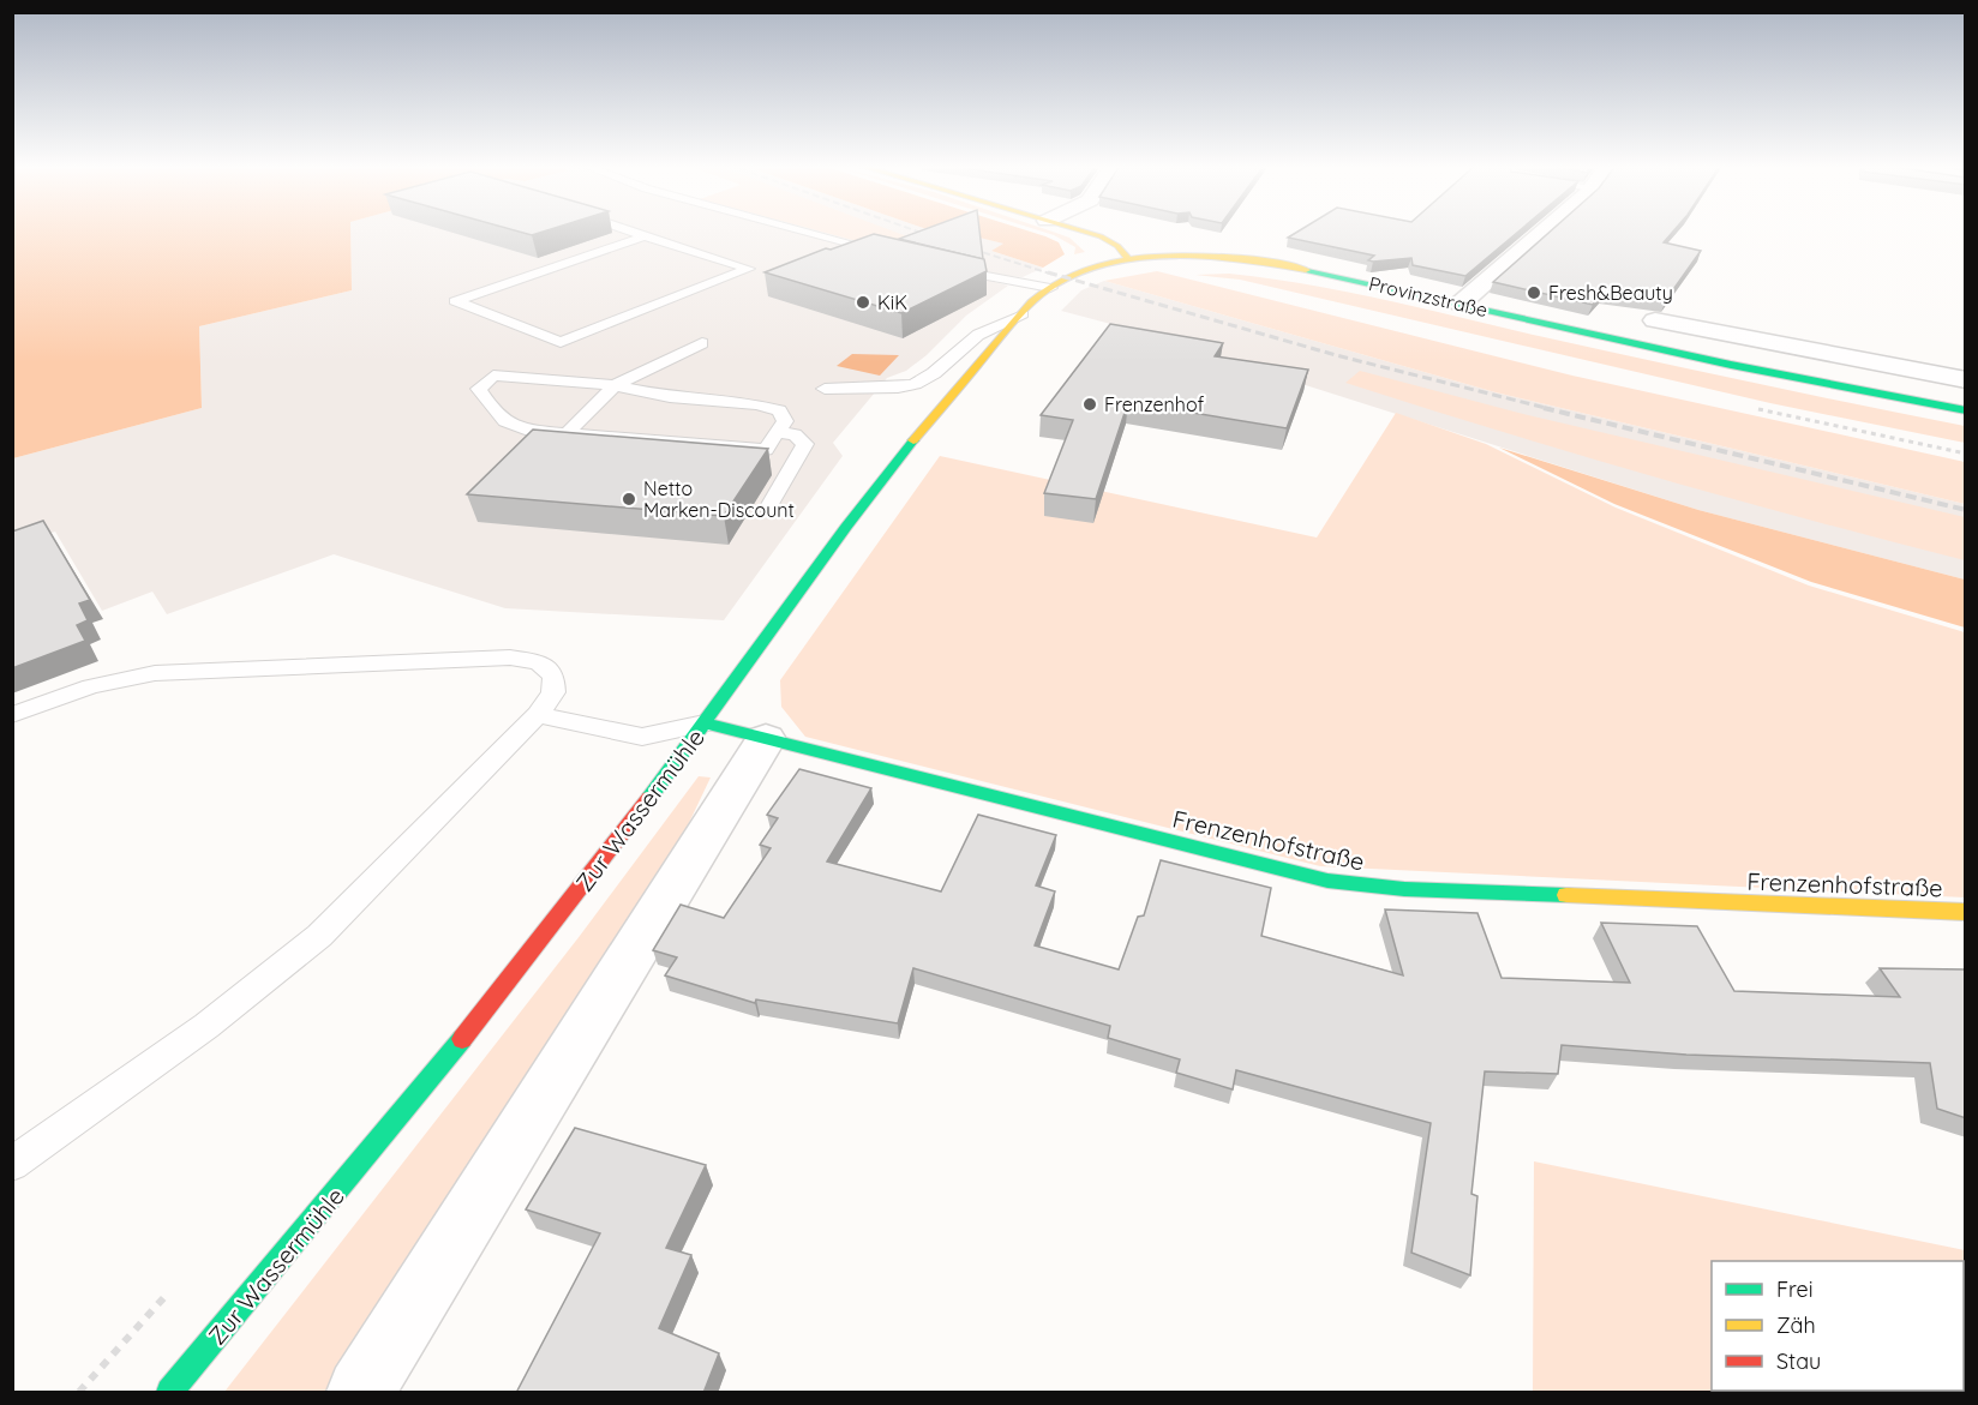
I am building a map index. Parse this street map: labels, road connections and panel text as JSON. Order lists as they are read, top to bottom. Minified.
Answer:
{"streets":{"main road":["Provinzstraße","Zur Wassermühle","Frenzenhofstraße"]},"crossings":[["Provinzstraße","Zur Wassermühle"],["Zur Wassermühle","Frenzenhofstraße"]],"places":["Fresh&Beauty","KiK","Frenzenhof","Netto Marken-Discount"],"legend":["Frei","Zäh","Stau"]}
